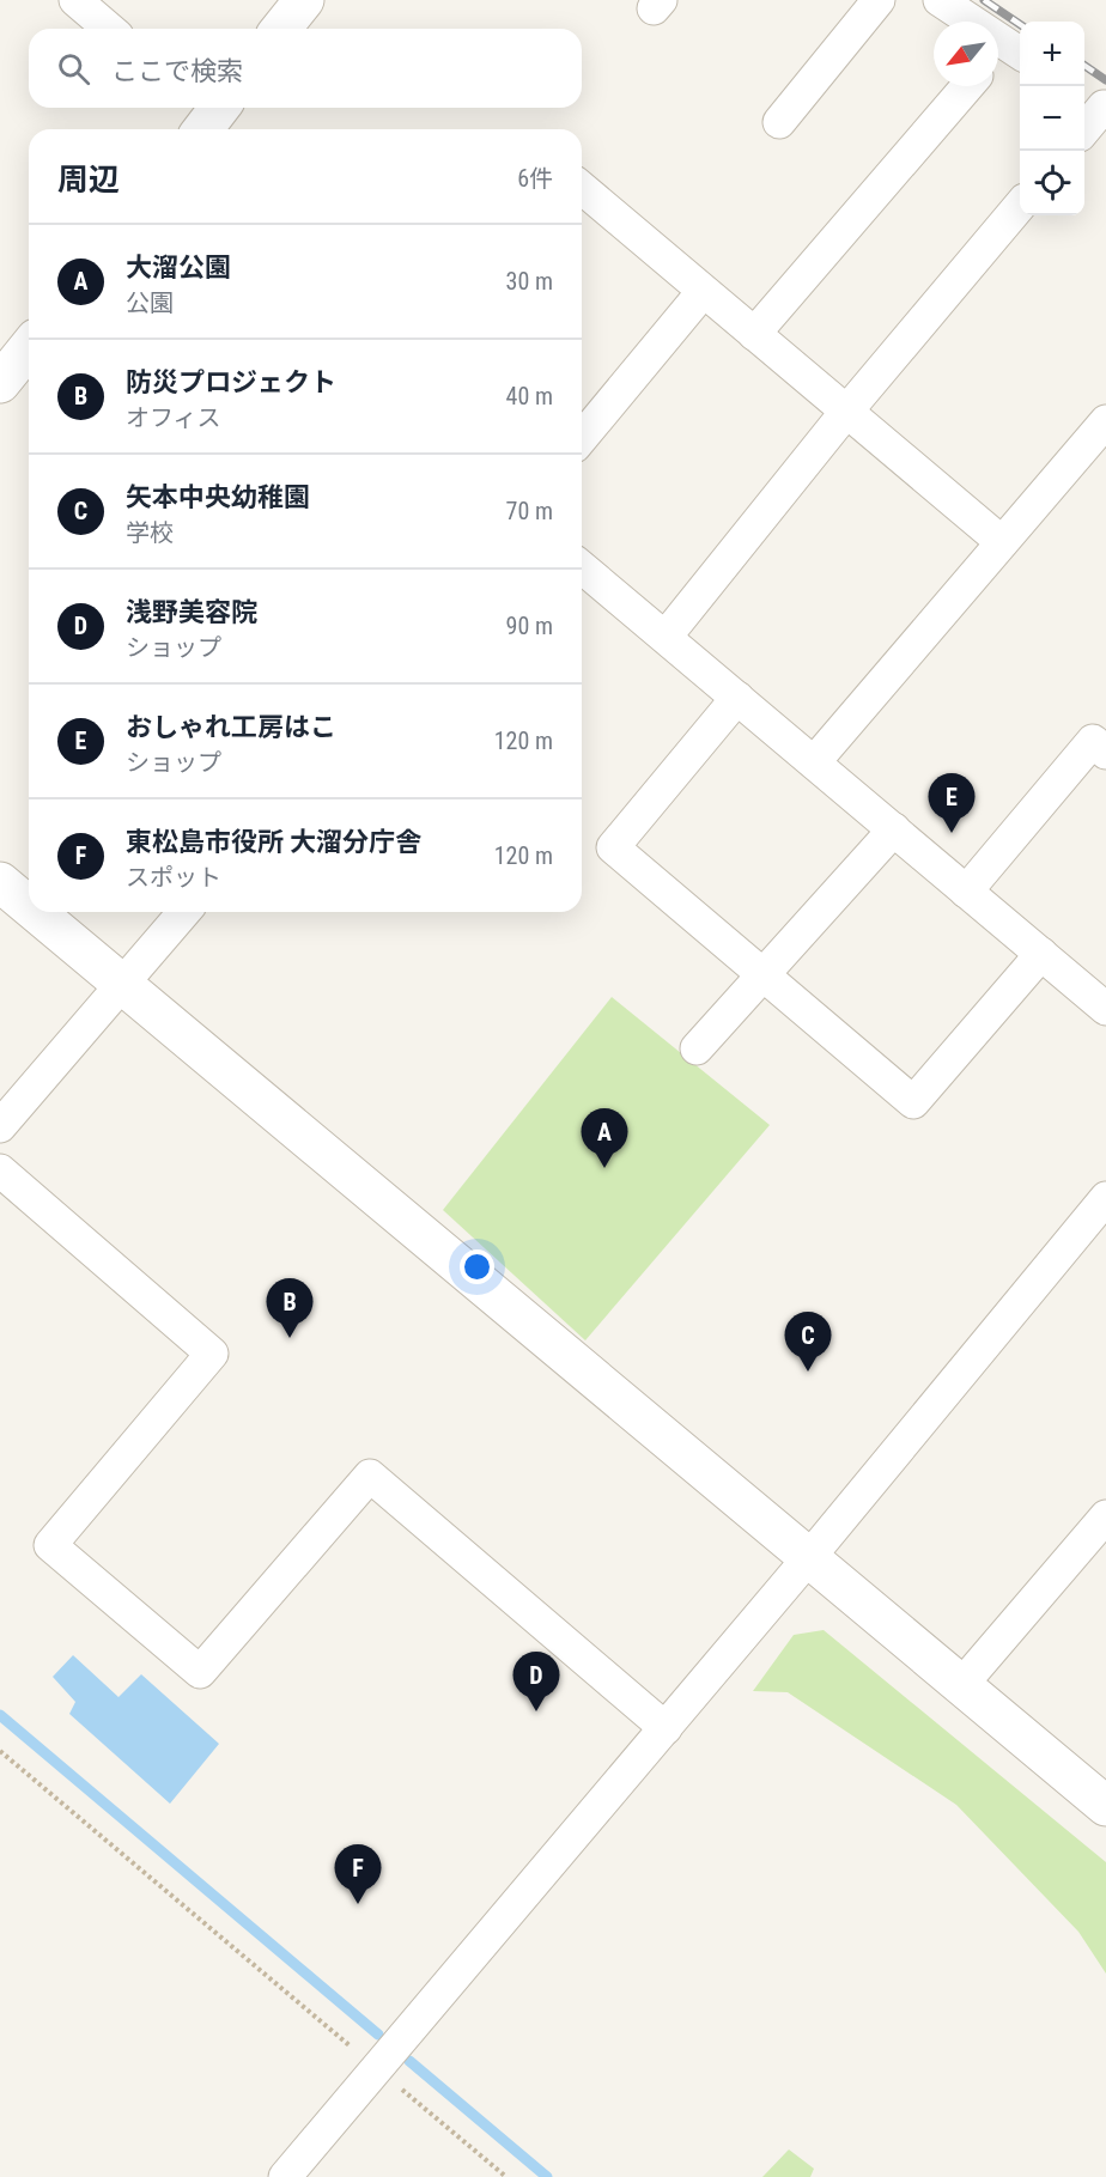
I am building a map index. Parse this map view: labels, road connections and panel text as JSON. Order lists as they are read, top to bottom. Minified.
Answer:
{"north":"bottom left","page":{"map_buttons":["+","−"],"search":"ここで検索","heading":["周辺","6件"],"list":[{"mark":"A","name":"大溜公園","note":"公園","value":"30 m"},{"mark":"B","name":"防災プロジェクト","note":"オフィス","value":"40 m"},{"mark":"C","name":"矢本中央幼稚園","note":"学校","value":"70 m"},{"mark":"D","name":"浅野美容院","note":"ショップ","value":"90 m"},{"mark":"E","name":"おしゃれ工房はこ","note":"ショップ","value":"120 m"},{"mark":"F","name":"東松島市役所 大溜分庁舎","note":"スポット","value":"120 m"}],"pins":["E","A","B","C","D","F"]}}
